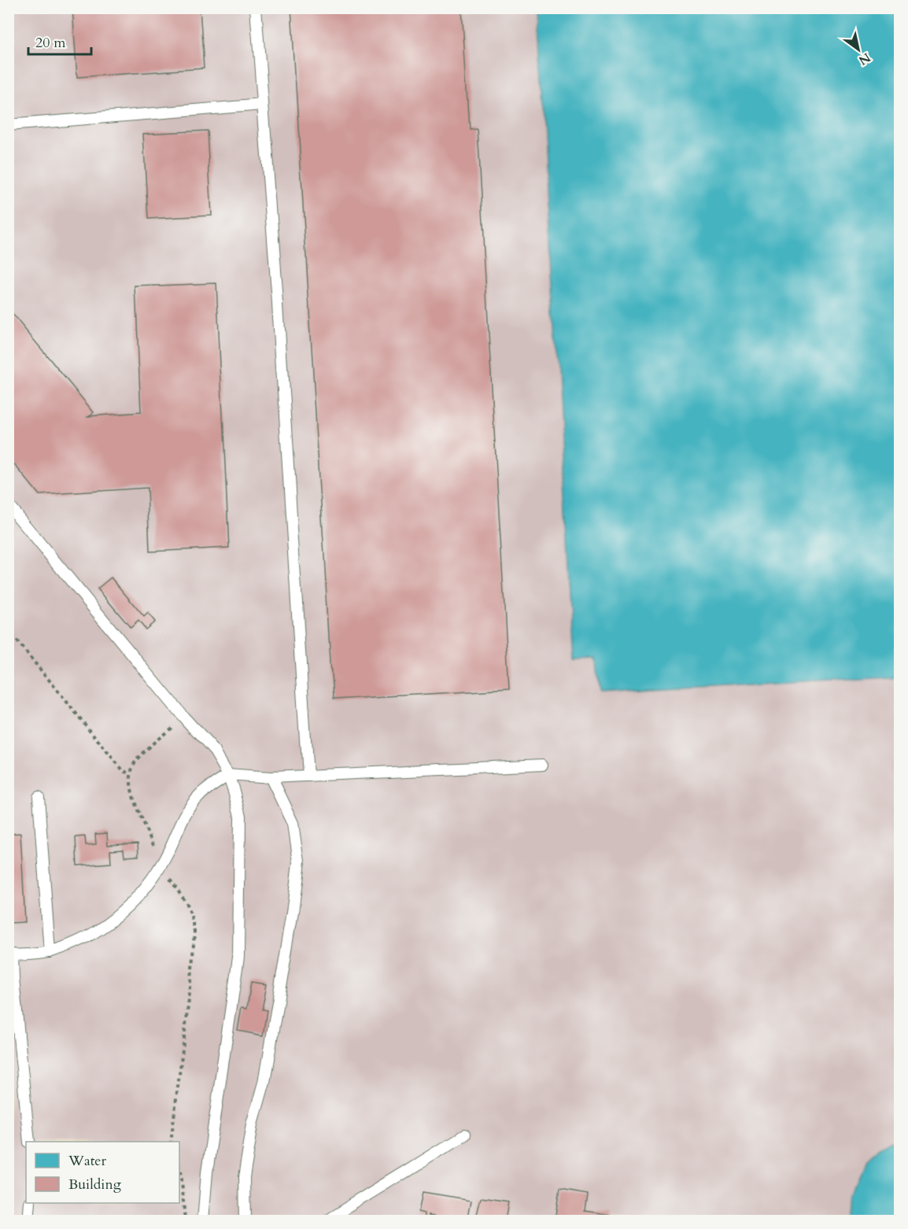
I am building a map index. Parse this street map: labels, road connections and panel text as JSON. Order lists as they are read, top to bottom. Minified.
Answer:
{"legend":["Water","Building"],"scale_bar":"20 m","north":"bottom right"}
